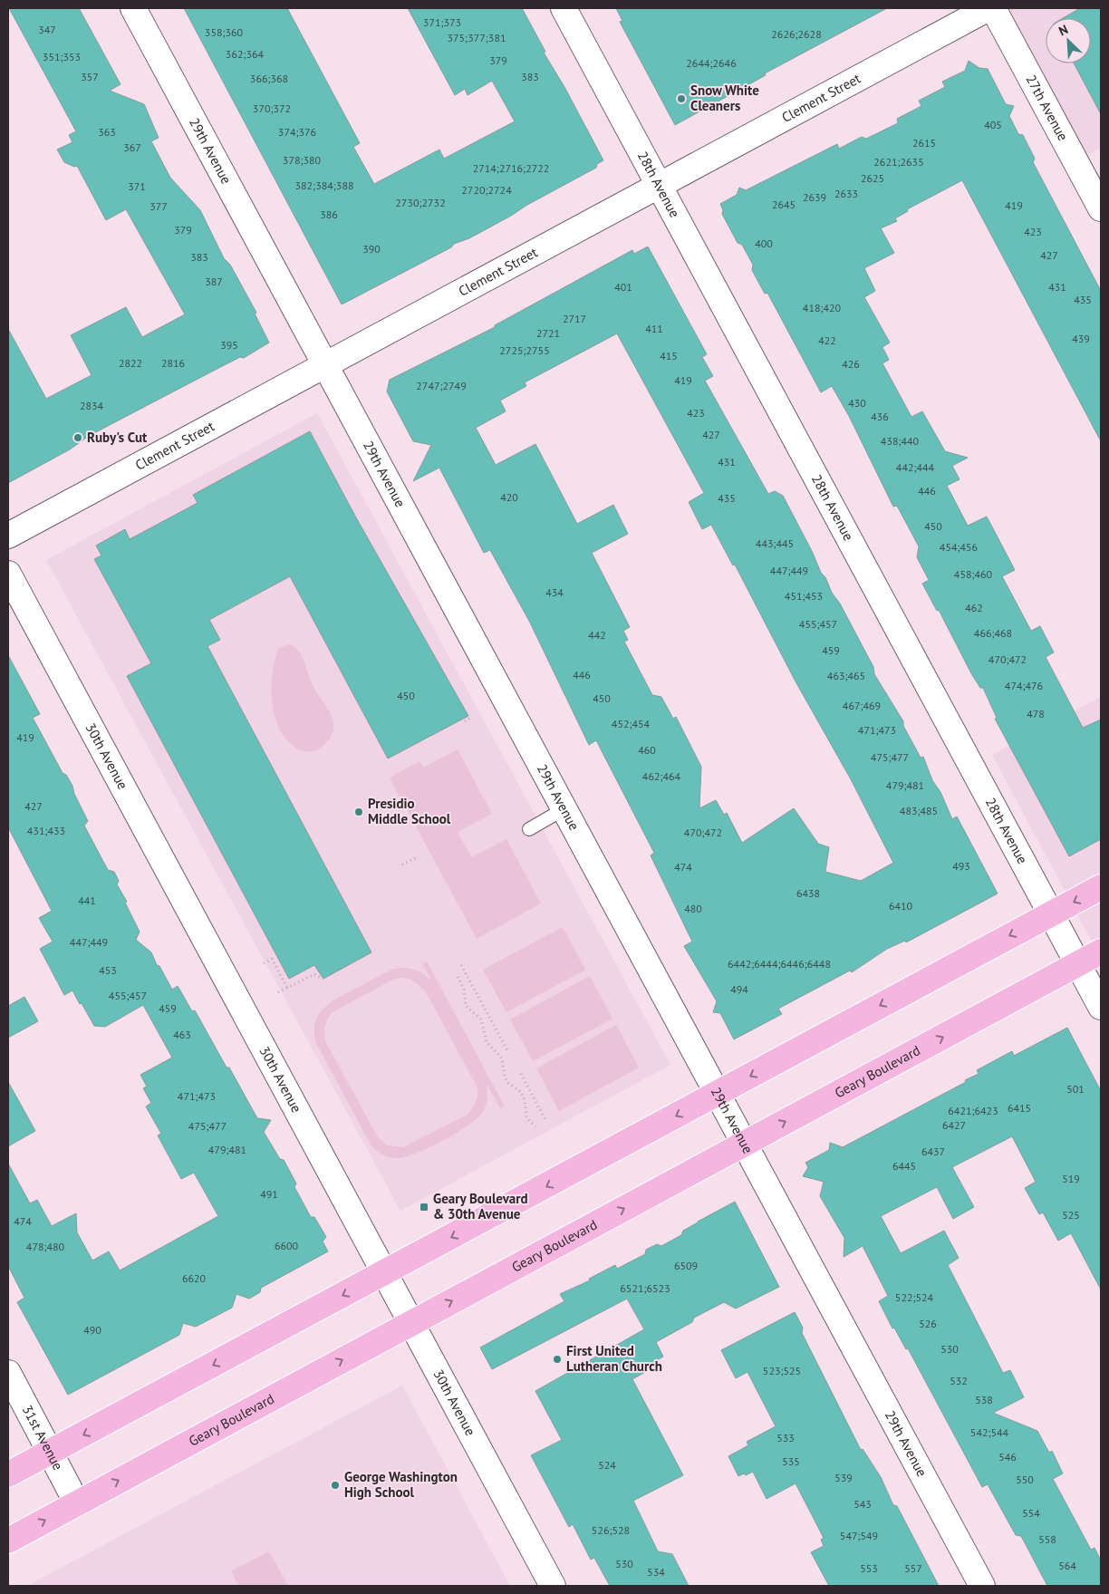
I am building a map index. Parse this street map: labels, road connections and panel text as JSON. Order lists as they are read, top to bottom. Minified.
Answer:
{"streets":{"main road":["Geary Boulevard"],"street":["Clement Street","27th Avenue","29th Avenue","28th Avenue","30th Avenue","31st Avenue"]},"crossings":[["Clement Street","29th Avenue"],["Clement Street","28th Avenue"],["29th Avenue","Geary Boulevard"],["28th Avenue","Geary Boulevard"],["30th Avenue","Geary Boulevard"],["Geary Boulevard","31st Avenue"]],"places":{"other":["Snow White Cleaners","Ruby's Cut","Presidio Middle School","First United Lutheran Church","George Washington High School"],"transit":["Geary Boulevard & 30th Avenue"]},"house_numbers":["371;373","347","358;360","2626;2628","375;377;381","362;364","351;353","379","2644;2646","357","383","366;368","370;372","405","363","374;376","2615","367","378;380","2621;2635","2714;2716;2722","2625","382;384;388","371","2720;2724","2633","2639","2730;2732","2645","419","377","386","379","423","400","390","427","383","387","401","431","435","418;420","2717","411","2721","439","422","395","2725;2755","415","2822","2816","426","419","2747;2749","430","2834","423","436","427","438;440","431","442;444","446","420","435","450","443;445","454;456","447;449","458;460","434","451;453","462","455;457","466;468","442","459","470;472","446","463;465","474;476","450","450","467;469","478","452;454","471;473","419","460","475;477","462;464","479;481","427","483;485","431;433","470;472","493","474","6438","441","6410","480","447;449","6442;6444;6446;6448","453","494","455;457","459","463","501","471;473","6415","6421;6423","6427","475;477","479;481","6437","6445","519","491","525","474","6600","478;480","6509","6620","6521;6523","522;524","526","490","530","523;525","532","538","542;544","533","546","535","524","539","550","543","554","526;528","547;549","558","530","564","553","557","534"],"north":"top left"}
